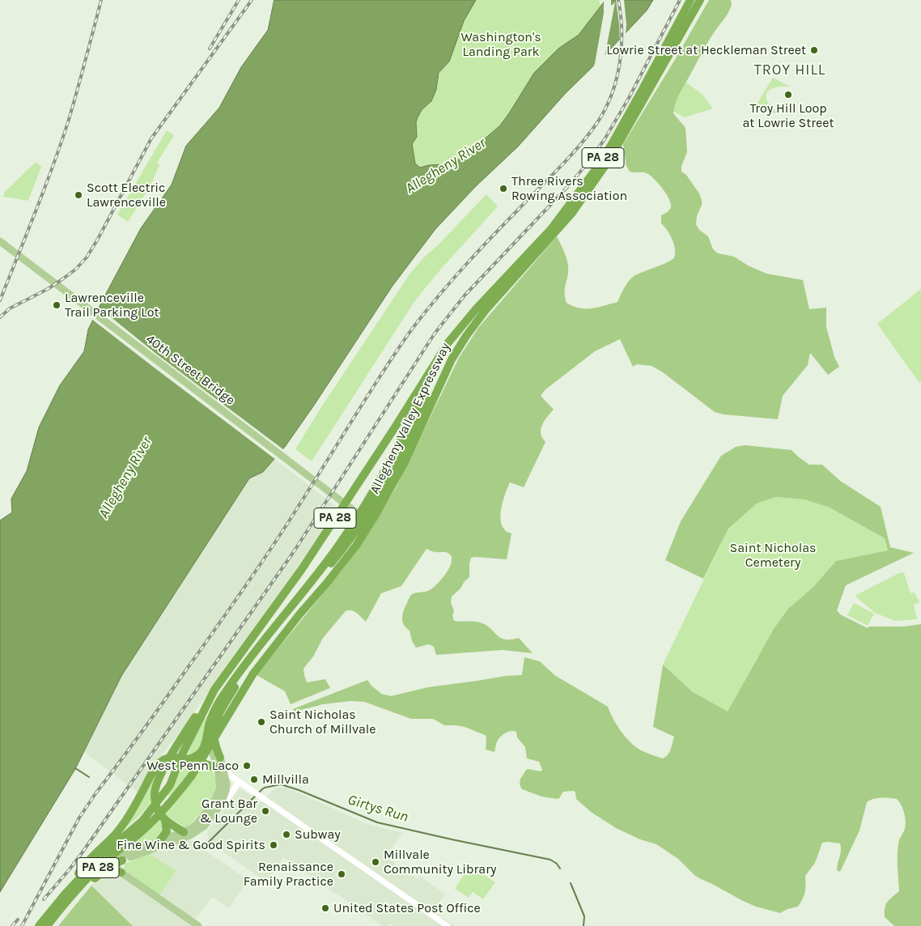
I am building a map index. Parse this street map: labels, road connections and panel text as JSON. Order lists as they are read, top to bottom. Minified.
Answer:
{"streets":{"highway":["PA 28","Allegheny Valley Expressway"],"main road":["40th Street Bridge"]},"districts":["TROY HILL"],"water":["Allegheny River","Girtys Run"],"parks":["Washington's Landing Park","Saint Nicholas Cemetery"],"places":["Lowrie Street at Heckleman Street","Troy Hill Loop at Lowrie Street","Three Rivers Rowing Association","Scott Electric Lawrenceville","Lawrenceville Trail Parking Lot","Saint Nicholas Church of Millvale","West Penn Laco","Millvilla","Grant Bar & Lounge","Subway","Fine Wine & Good Spirits","Millvale Community Library","Renaissance Family Practice","United States Post Office"]}
